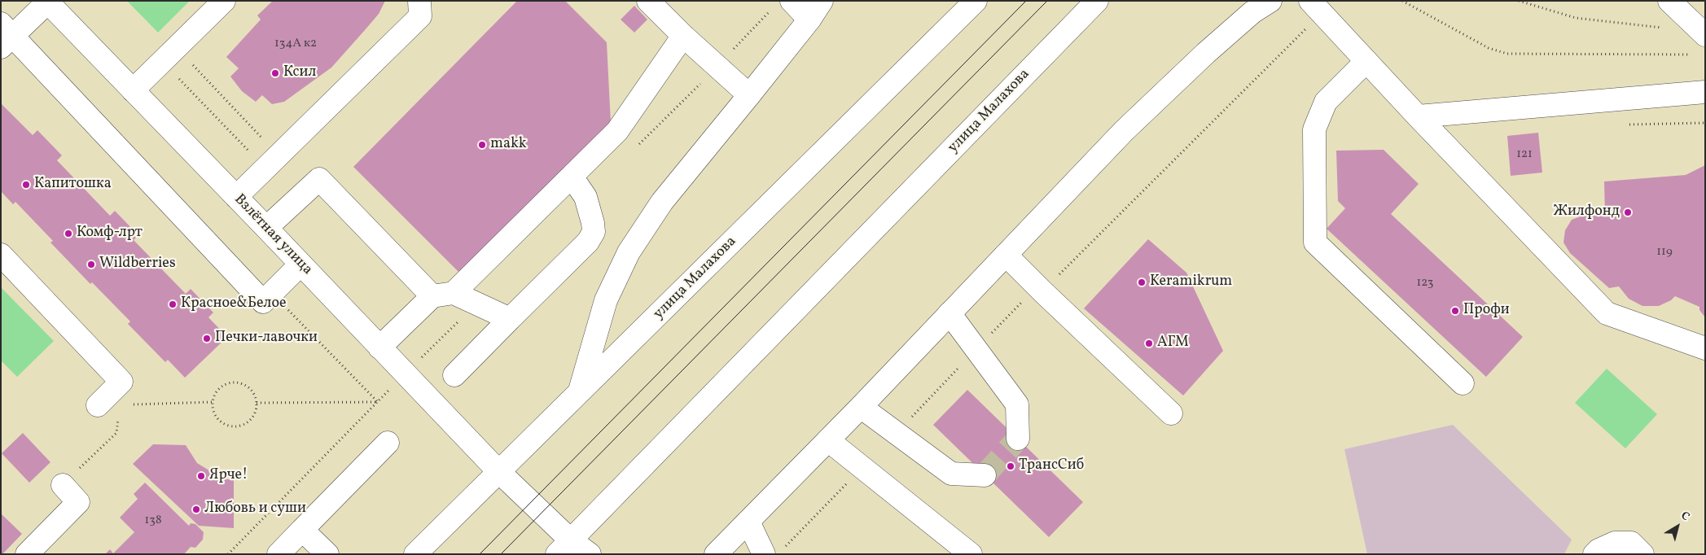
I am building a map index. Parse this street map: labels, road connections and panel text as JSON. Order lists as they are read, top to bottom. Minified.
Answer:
{"streets":{"main road":["улица Малахова","Взлётная улица"]},"crossings":[["улица Малахова","Взлётная улица"]],"places":["Ксил","makk","Капитошка","Жилфонд","Комф-лрт","Wildberries","Keramikrum","Красное&Белое","Профи","Печки-лавочки","АГМ","ТрансСиб","Ярче!","Любовь и суши"],"house_numbers":["134А к2","121","119","123","138"],"north":"top right"}
